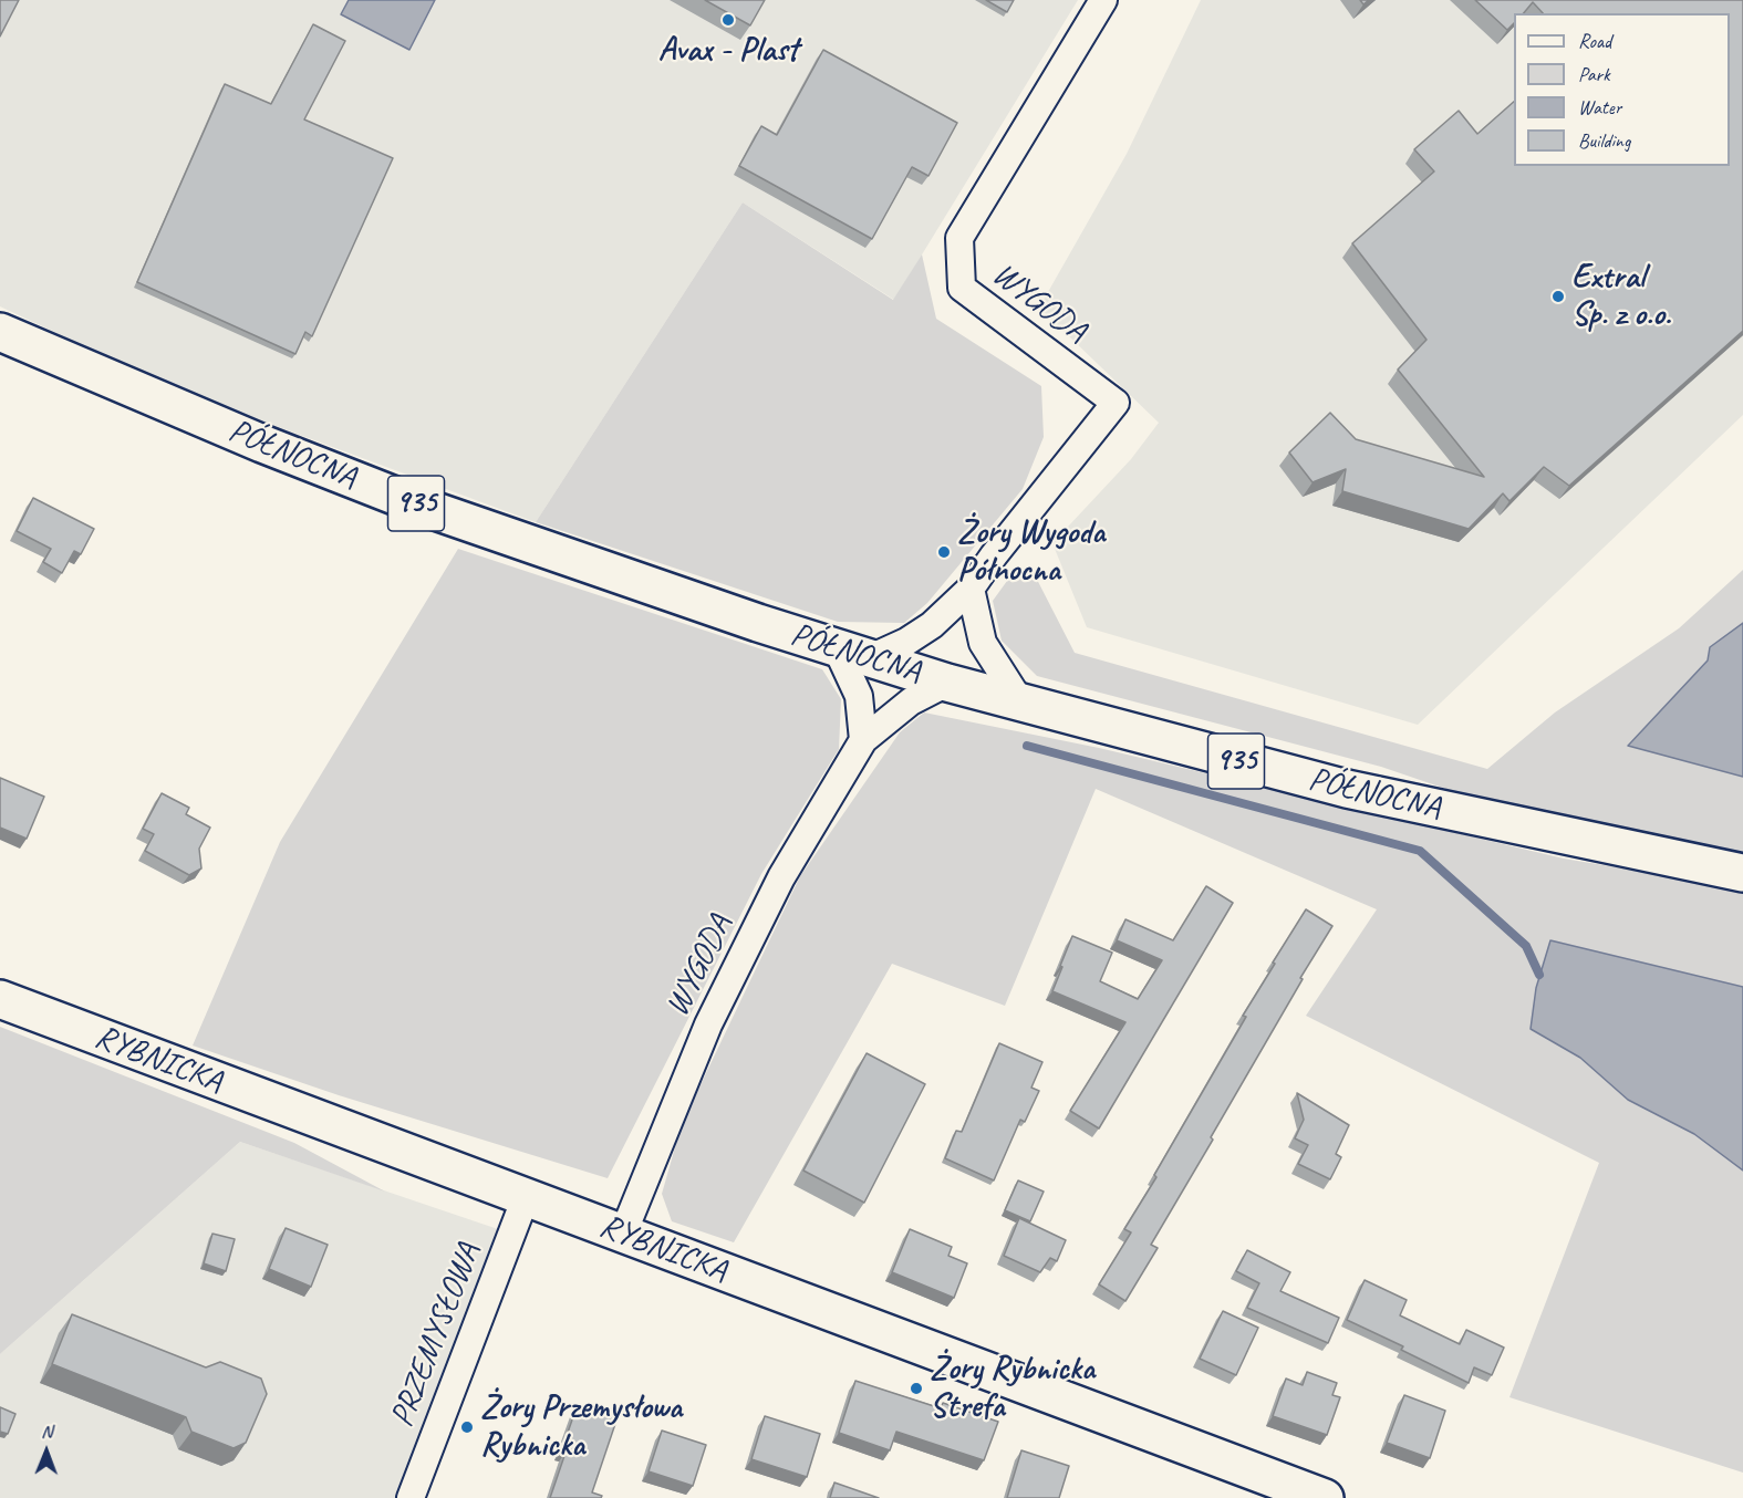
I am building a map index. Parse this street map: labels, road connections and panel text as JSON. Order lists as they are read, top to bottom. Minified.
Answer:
{"streets":{"main road":["PÓŁNOCNA","935","RYBNICKA"],"street":["WYGODA","PRZEMYSŁOWA"]},"crossings":[["WYGODA","PÓŁNOCNA"],["WYGODA","RYBNICKA"],["RYBNICKA","PRZEMYSŁOWA"]],"places":["Avax - Plast","Extral Sp. z o.o.","Żory Wygoda Północna","Żory Rybnicka Strefa","Żory Przemysłowa Rybnicka"],"legend":["Road","Park","Water","Building"],"north":"top"}
